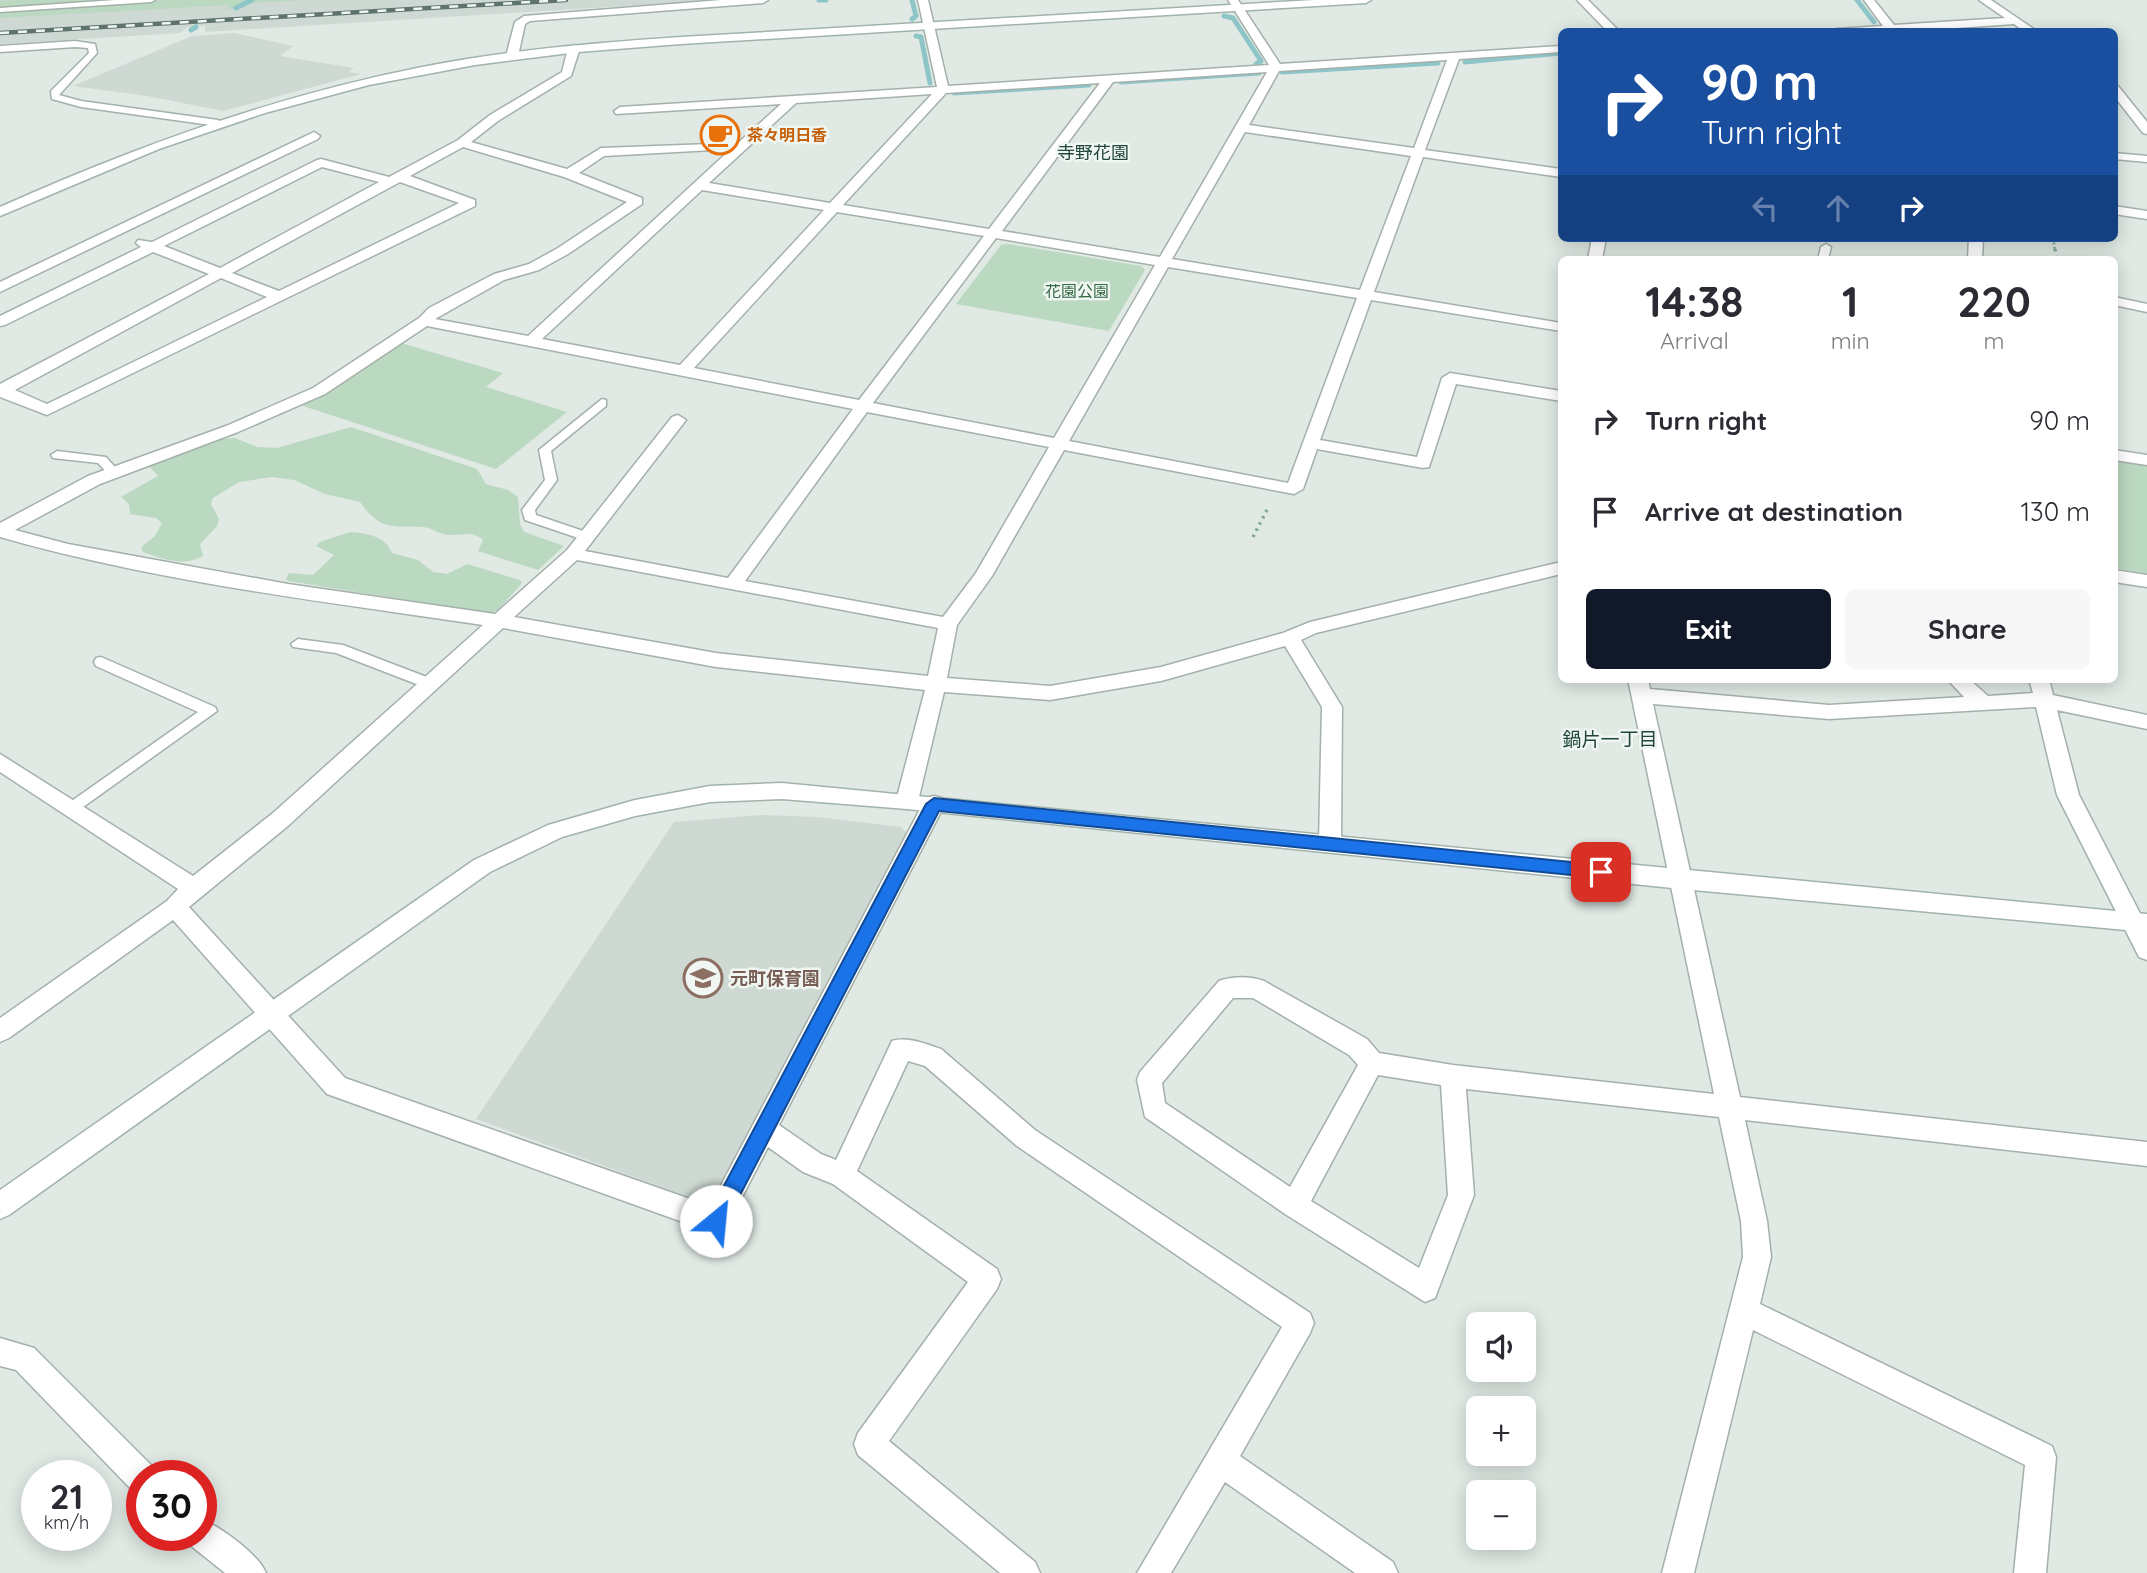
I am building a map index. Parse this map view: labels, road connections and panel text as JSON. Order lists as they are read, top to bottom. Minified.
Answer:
{"districts":["寺野花園","鍋片一丁目"],"parks":["花園公園"],"places":{"cafe":["茶々明日香"],"school or university":["元町保育園"]},"page":{"turn":["90 m","Turn right"],"eta":["14:38","Arrival","1","min","220","m"],"list":[{"name":"Turn right","value":"90 m"},{"name":"Arrive at destination","value":"130 m"}],"buttons":["Exit","Share"],"map_buttons":["+","−"],"speed":"21 km/h","limit":"30"}}
